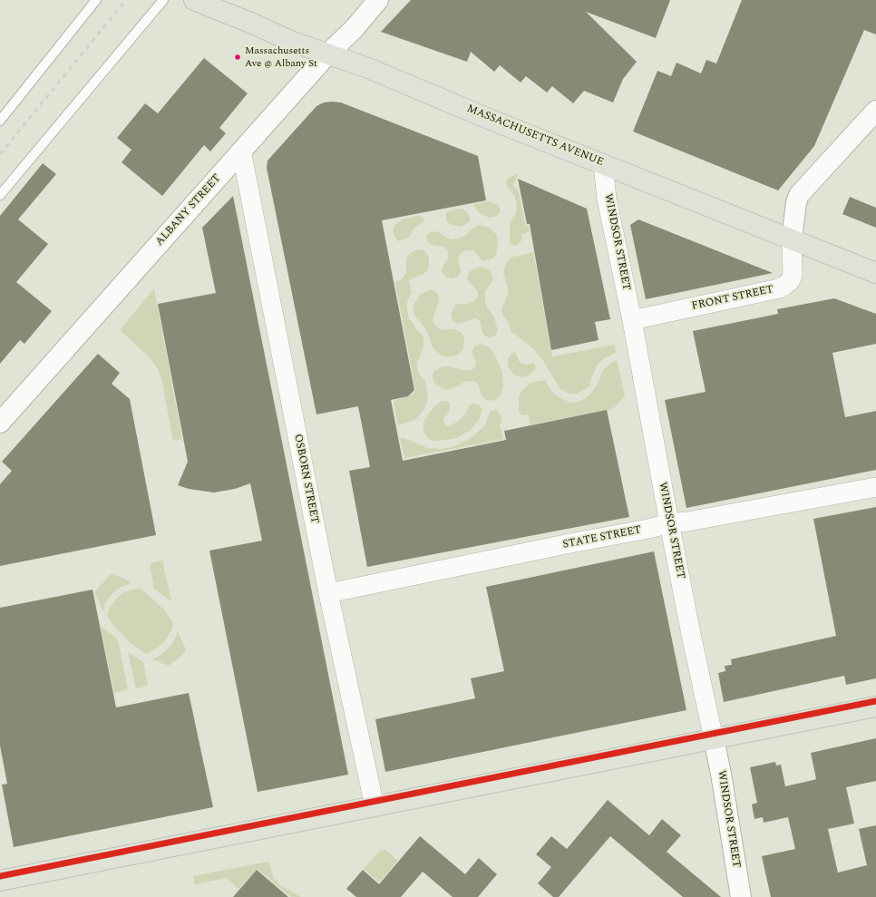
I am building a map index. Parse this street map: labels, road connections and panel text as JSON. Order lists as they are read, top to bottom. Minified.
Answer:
{"streets":{"main road":["MASSACHUSETTS AVENUE","ALBANY STREET","WINDSOR STREET"],"street":["FRONT STREET","OSBORN STREET","STATE STREET"]},"crossings":[["MASSACHUSETTS AVENUE","ALBANY STREET"],["MASSACHUSETTS AVENUE","WINDSOR STREET"],["MASSACHUSETTS AVENUE","FRONT STREET"],["ALBANY STREET","OSBORN STREET"],["WINDSOR STREET","FRONT STREET"],["WINDSOR STREET","STATE STREET"],["OSBORN STREET","STATE STREET"]],"places":["Massachusetts Ave @ Albany St"]}
